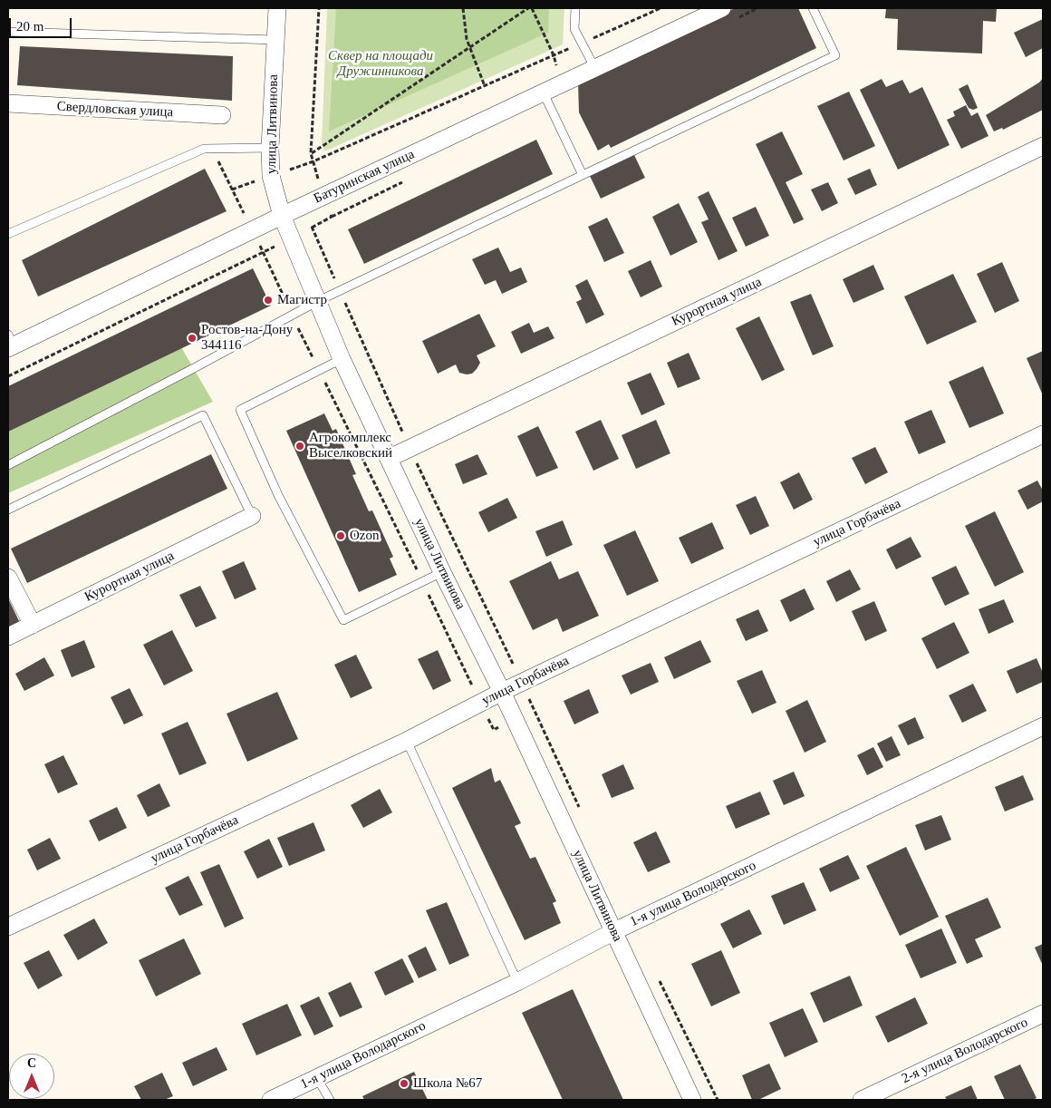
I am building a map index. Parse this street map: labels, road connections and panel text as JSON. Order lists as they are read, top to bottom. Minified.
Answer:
{"streets":{"street":["Свердловская улица","улица Литвинова","Батуринская улица","Курортная улица","улица Горбачёва","1-я улица Володарского","2-я улица Володарского"]},"crossings":[["улица Литвинова","Батуринская улица"],["улица Литвинова","Курортная улица"],["улица Литвинова","улица Горбачёва"],["улица Литвинова","1-я улица Володарского"]],"parks":["Сквер на площади Дружинникова"],"places":["Магистр","Ростов-на-Дону 344116","Агрокомплекс Выселковский","Ozon","Школа №67"],"scale_bar":"20 m","north":"top"}
